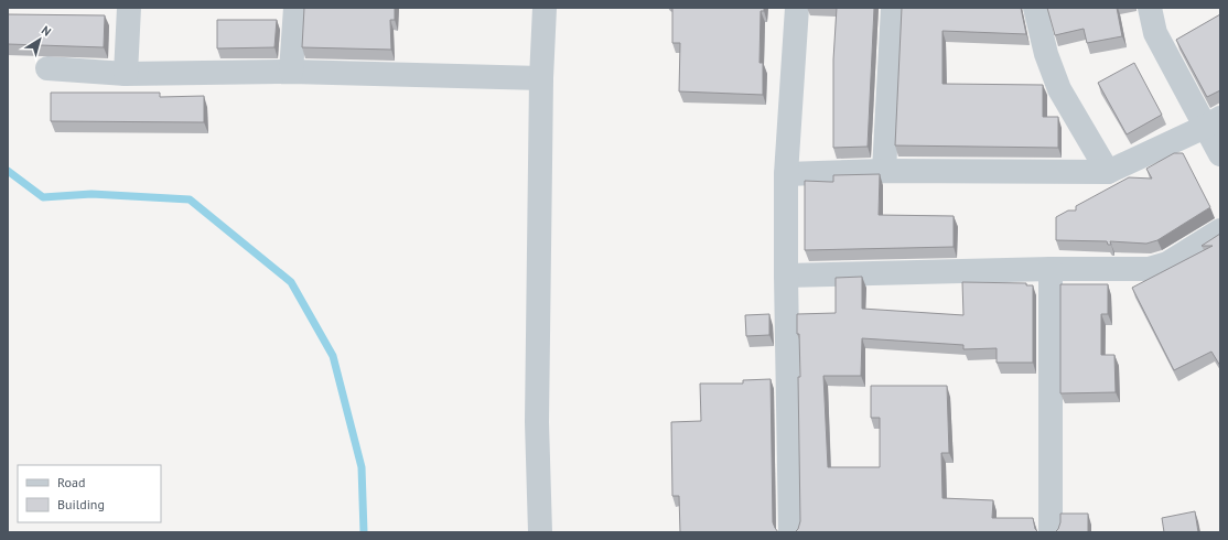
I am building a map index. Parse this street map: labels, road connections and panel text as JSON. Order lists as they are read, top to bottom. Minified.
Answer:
{"legend":["Road","Building"],"north":"top right"}
